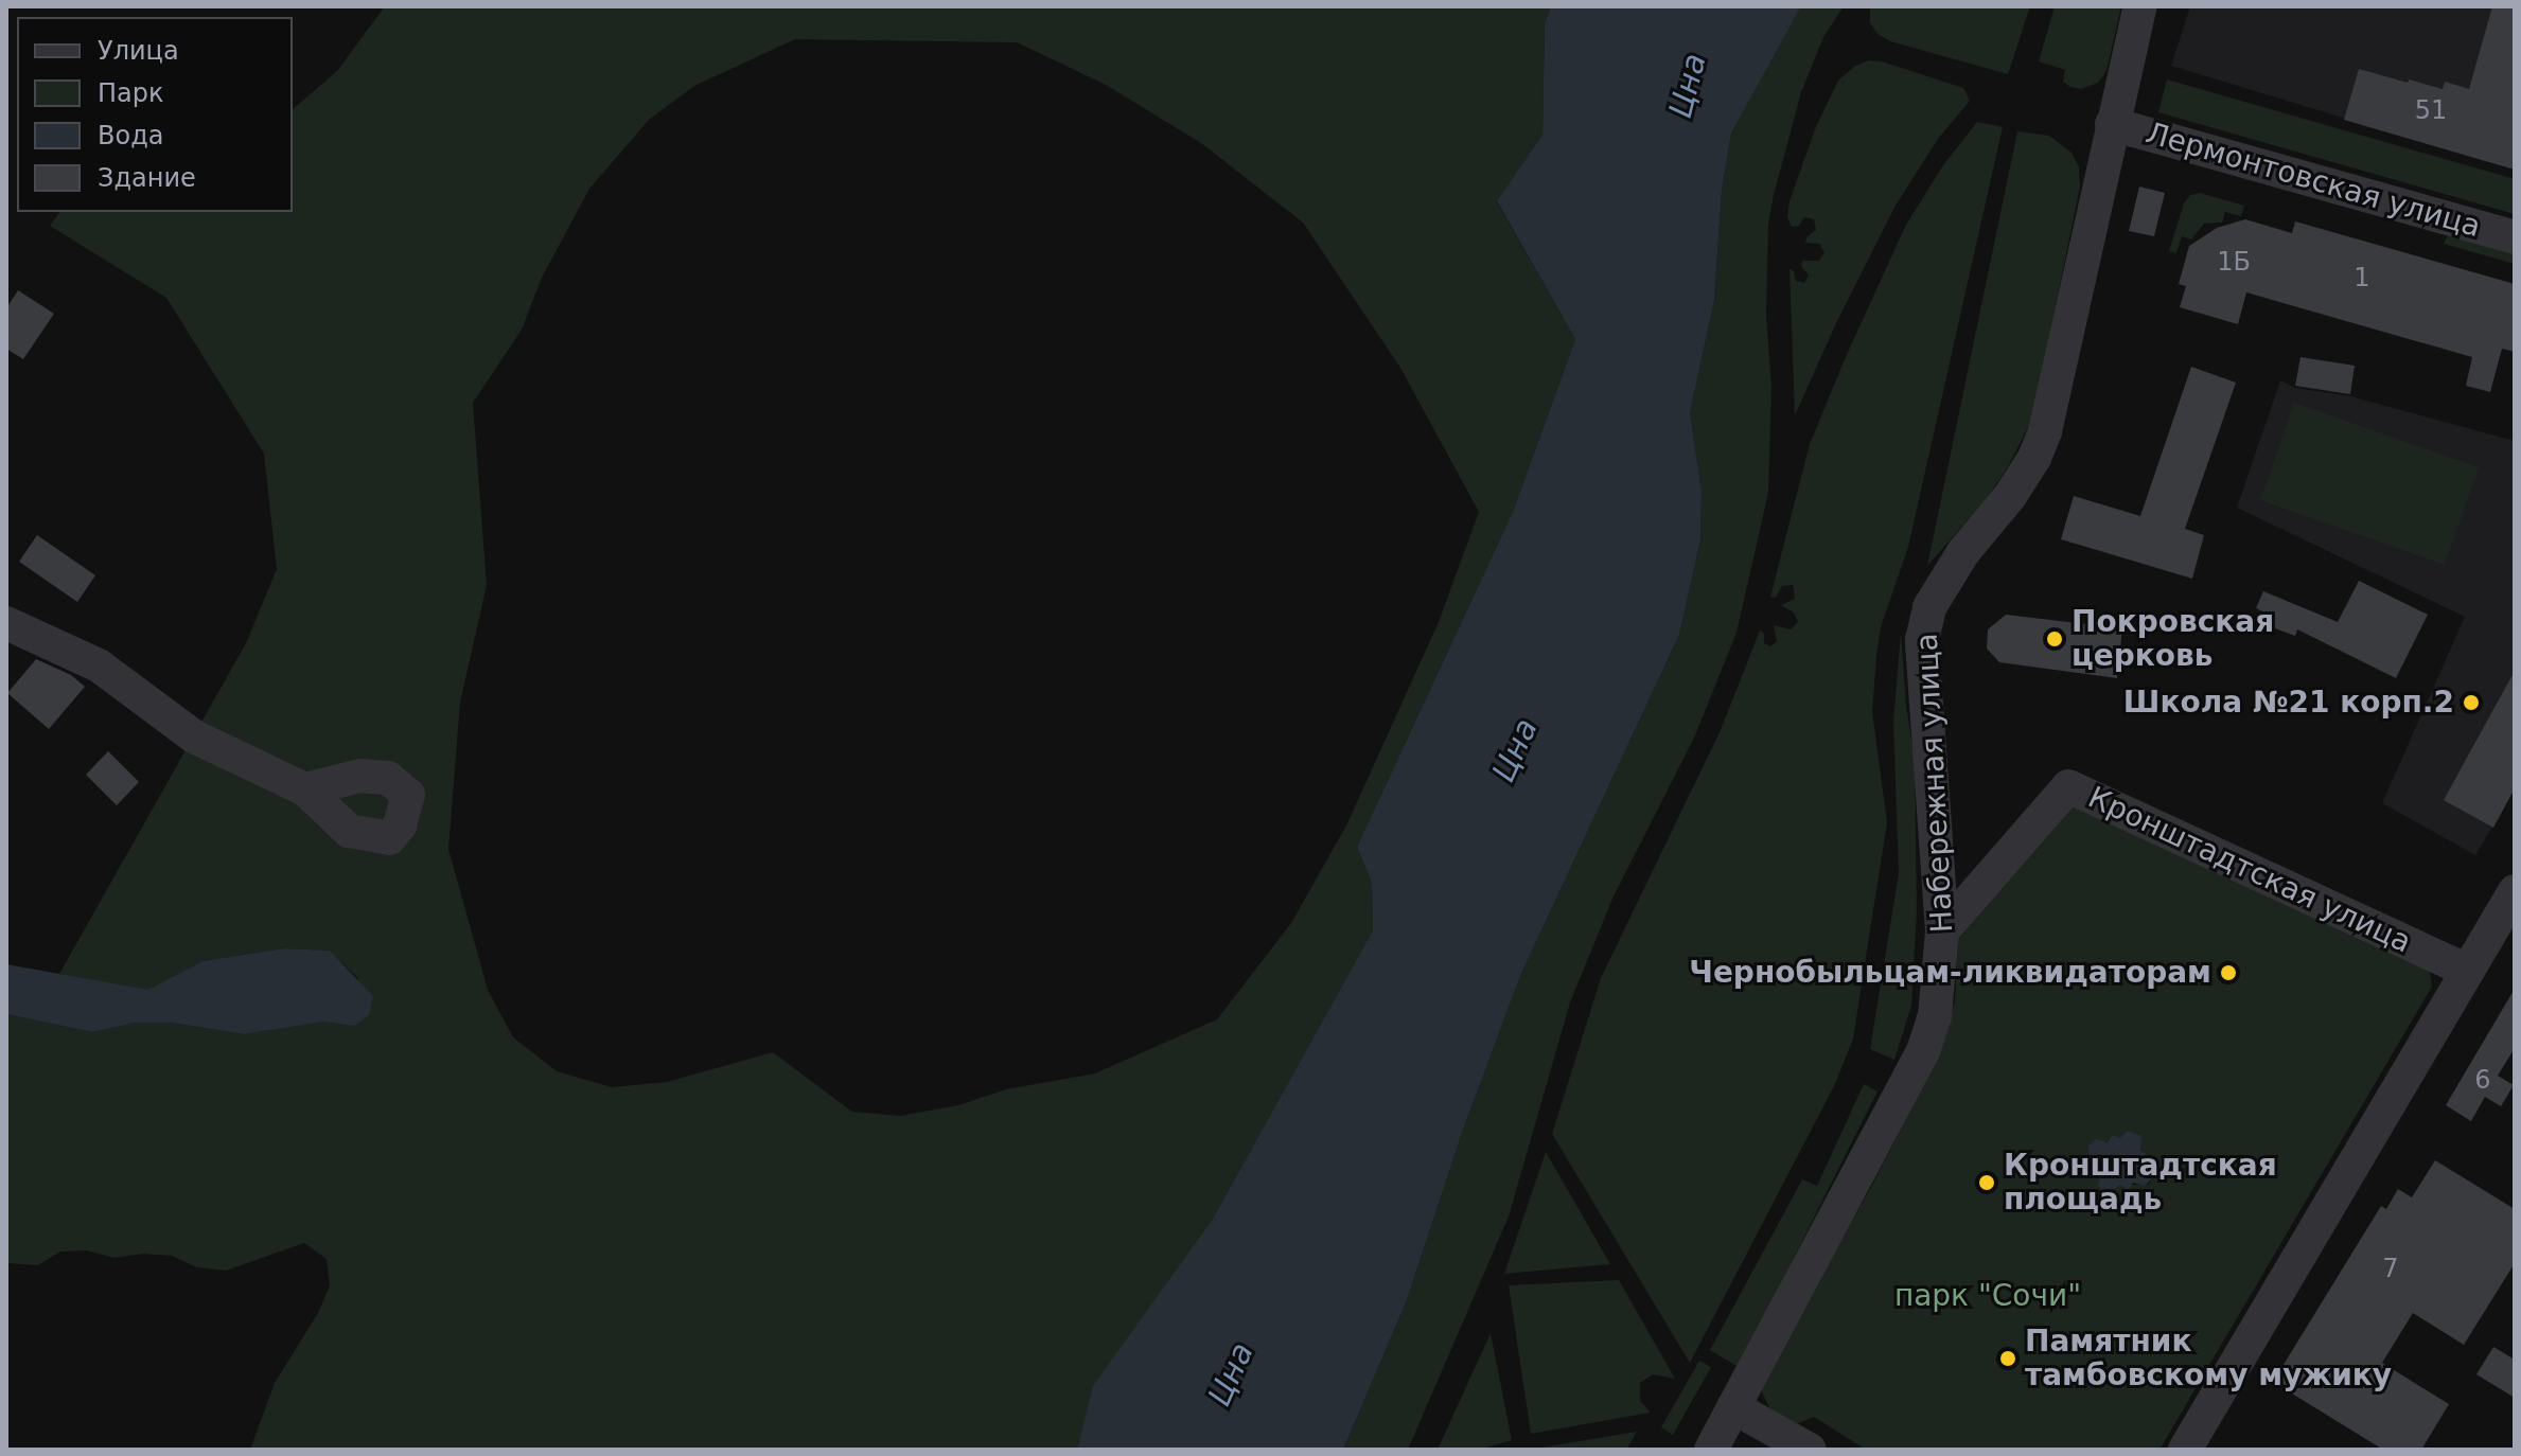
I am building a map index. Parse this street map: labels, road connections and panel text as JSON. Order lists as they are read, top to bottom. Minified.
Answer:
{"streets":{"street":["Лермонтовская улица","Набережная улица","Кронштадтская улица"]},"crossings":[["Лермонтовская улица","Набережная улица"],["Набережная улица","Кронштадтская улица"]],"water":["Цна"],"parks":["парк \"Сочи\""],"places":["Покровская церковь","Школа №21 корп.2","Чернобыльцам-ликвидаторам","Кронштадтская площадь","Памятник тамбовскому мужику"],"house_numbers":["51","1Б","1","6","7"],"legend":["Улица","Парк","Вода","Здание"]}
